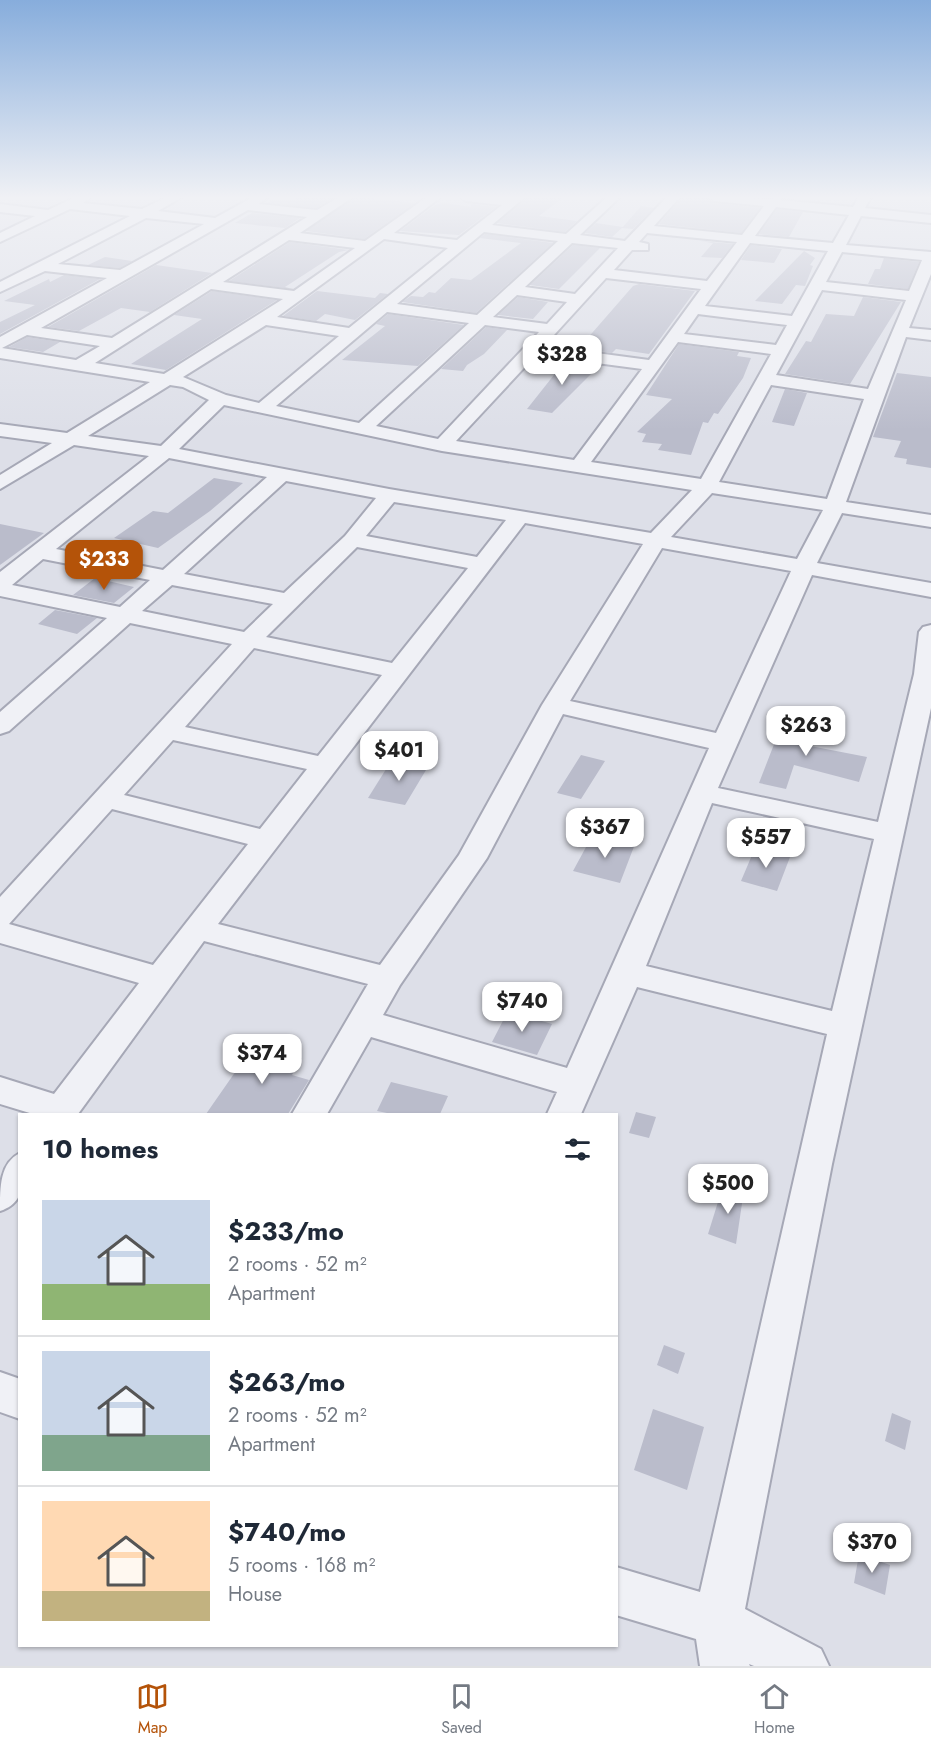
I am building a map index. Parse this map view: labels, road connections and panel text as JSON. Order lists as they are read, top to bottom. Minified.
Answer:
{"page":{"price":["$328","$233","$263","$401","$367","$557","$740","$374","$500","$370"],"heading":"10 homes","list":[{"name":"$233/mo","note":"2 rooms · 52 m² · Apartment"},{"name":"$263/mo","note":"2 rooms · 52 m² · Apartment"},{"name":"$740/mo","note":"5 rooms · 168 m² · House"}],"tabs":["Map","Saved","Home"]}}
